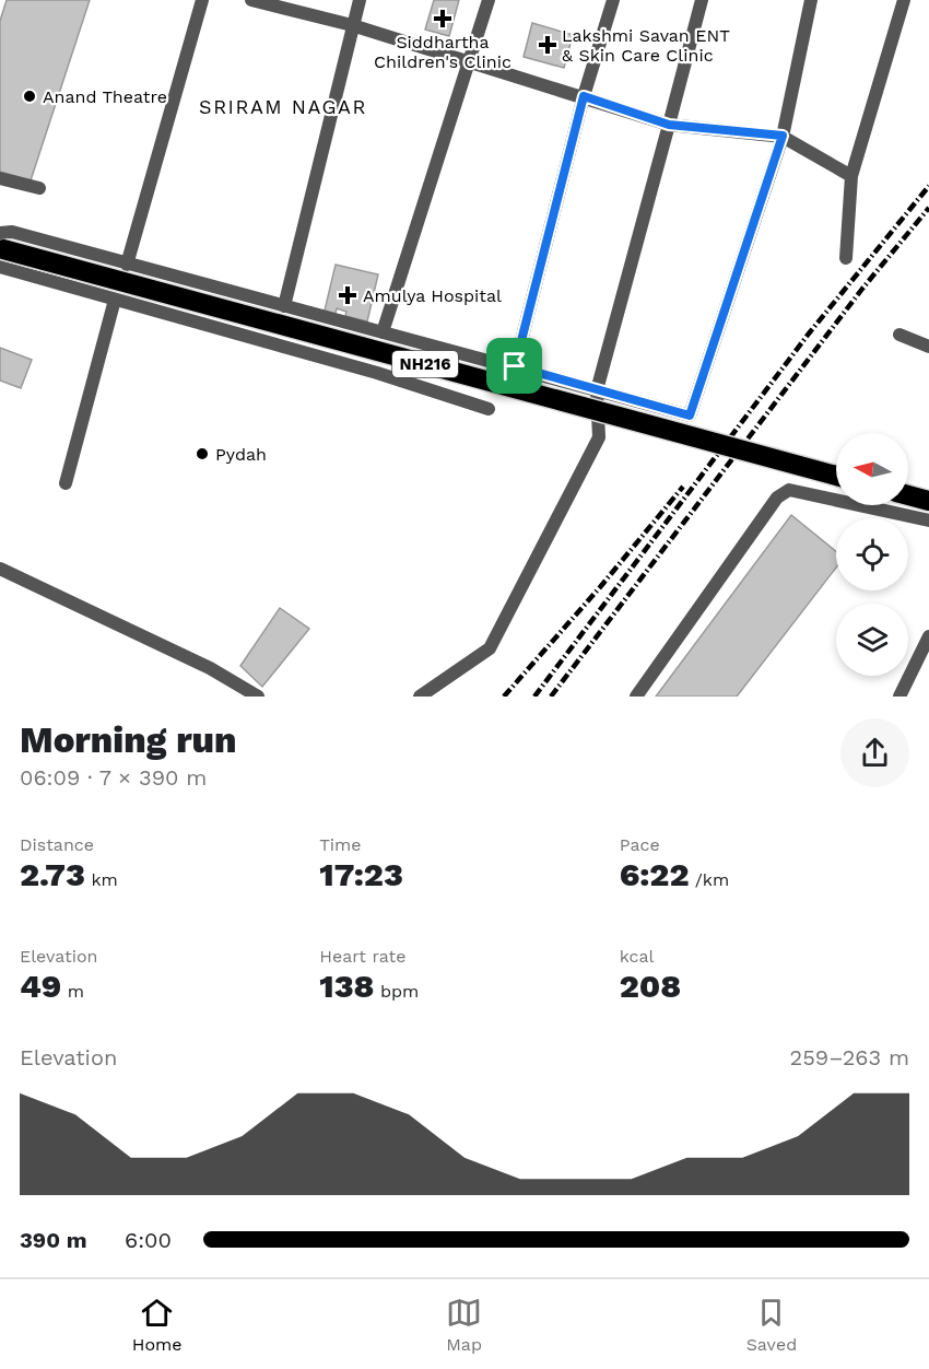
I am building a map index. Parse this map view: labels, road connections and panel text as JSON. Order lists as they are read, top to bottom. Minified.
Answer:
{"streets":{"highway":["NH216"]},"districts":["SRIRAM NAGAR"],"places":{"health":["Siddhartha Children's Clinic","Lakshmi Savan ENT & Skin Care Clinic","Amulya Hospital"],"other":["Anand Theatre","Pydah"]},"north":"left","page":{"heading":["Morning run","06:09 · 7 × 390 m"],"stats":[["Distance","2.73 km"],["Time","17:23"],["Pace","6:22 /km"],["Elevation","49 m"],["Heart rate","138 bpm"],["kcal","208"]],"chart":["Elevation","259–263 m"],"list":[{"name":"390 m","note":"6:00"}],"tabs":["Home","Map","Saved"]}}
